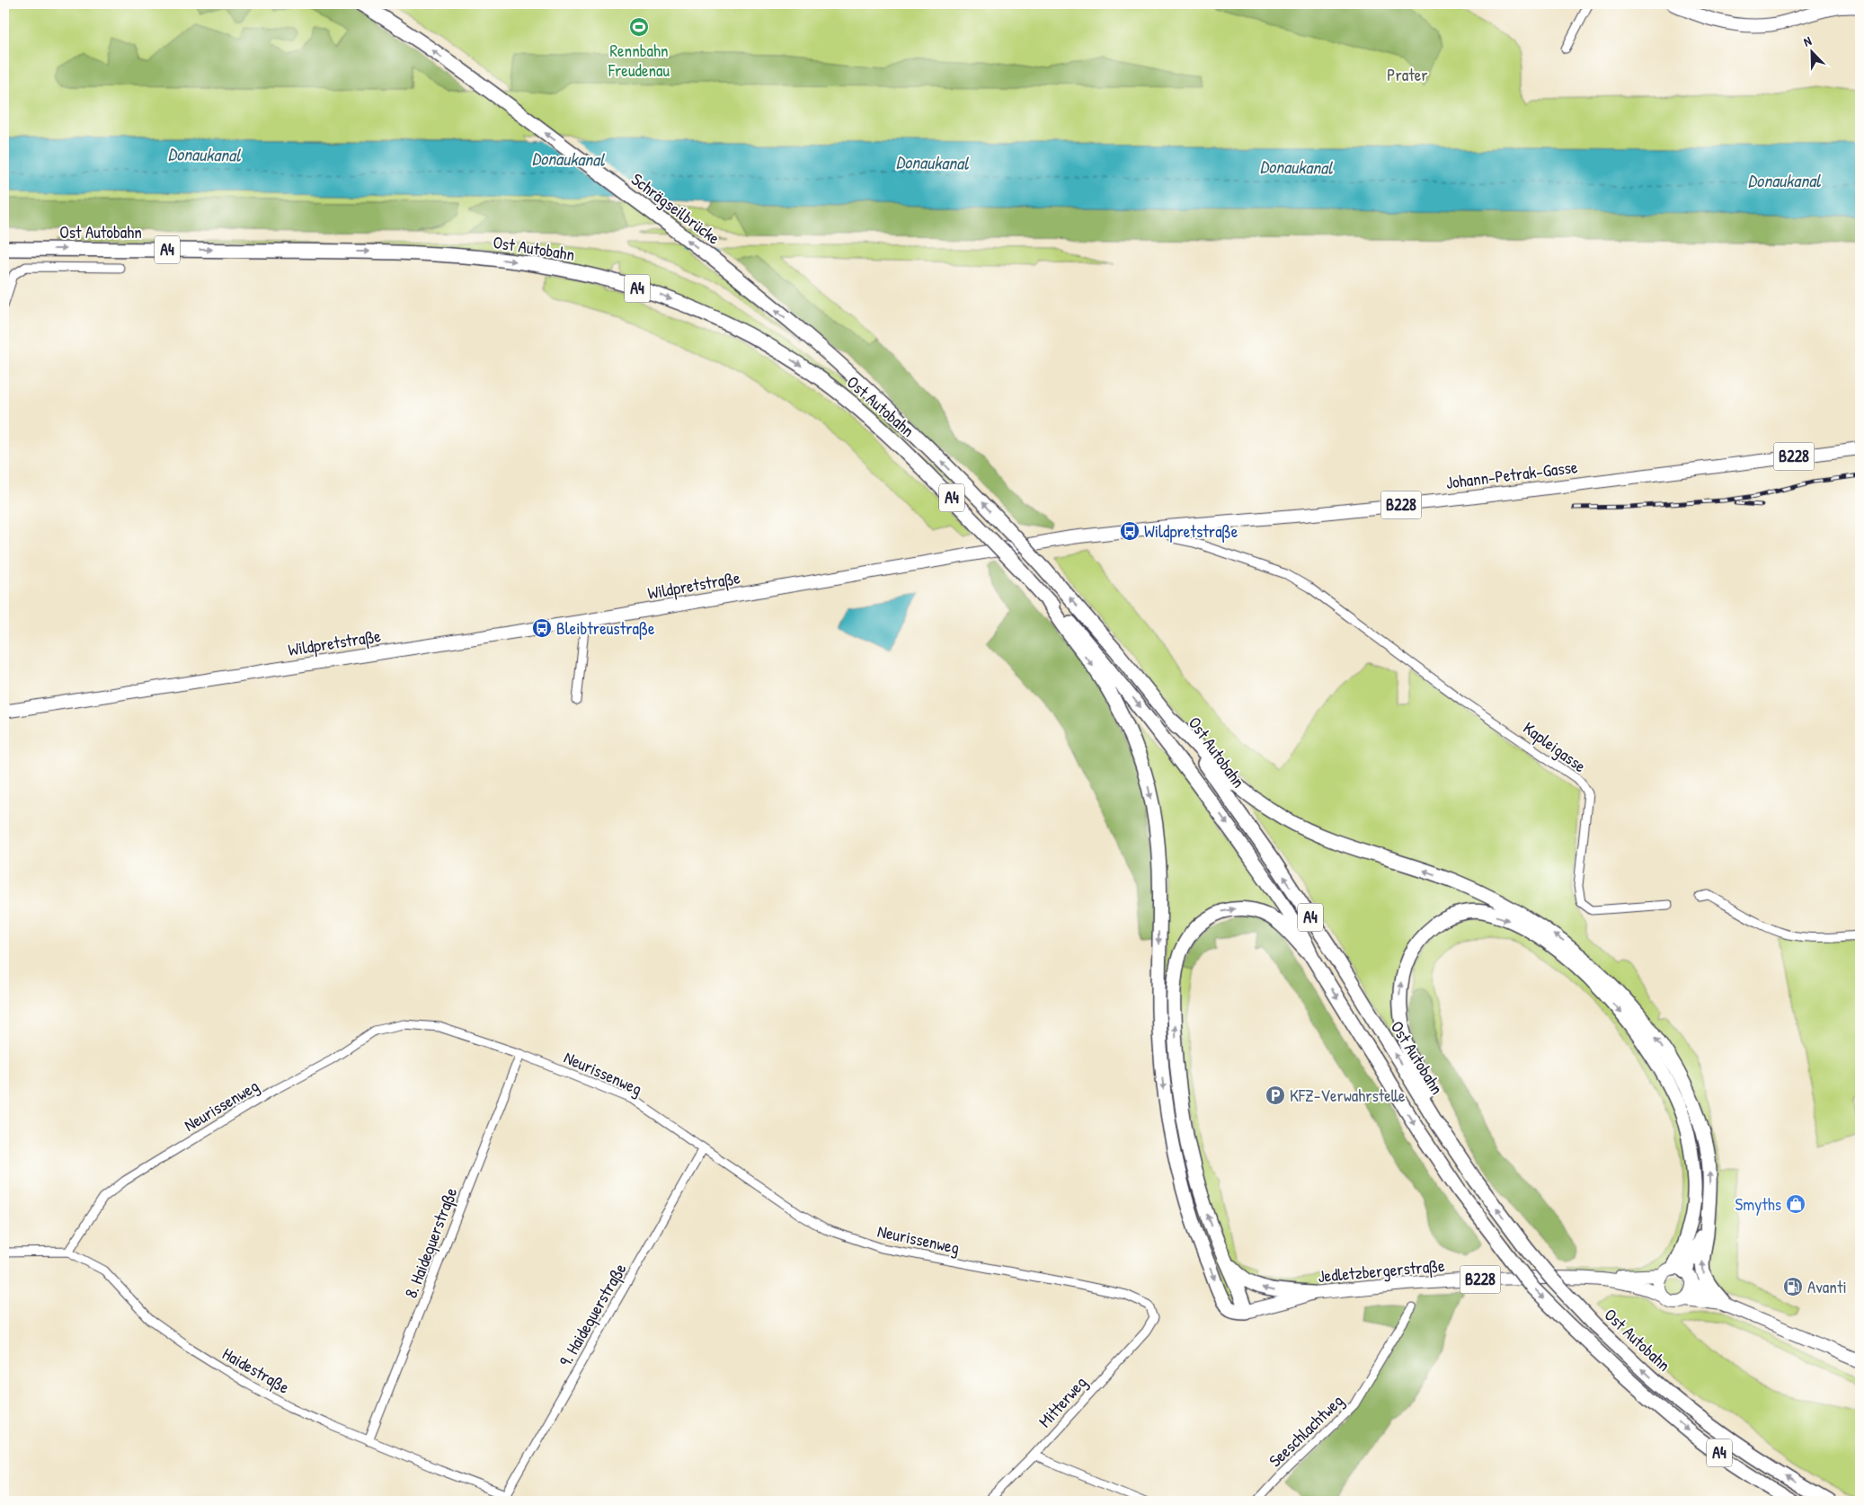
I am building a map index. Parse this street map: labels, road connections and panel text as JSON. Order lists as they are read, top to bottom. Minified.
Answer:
{"streets":{"highway":["Schrägseilbrücke","Ost Autobahn","A4"],"main road":["B228","Johann-Petrak-Gasse","Wildpretstraße","Jedletzbergerstraße"],"street":["Kapleigasse","Neurissenweg","8. Haidequerstraße","9. Haidequerstraße","Haidestraße","Mitterweg","Seeschlachtweg"]},"crossings":[["Schrägseilbrücke","Ost Autobahn"],["Johann-Petrak-Gasse","Wildpretstraße"],["Johann-Petrak-Gasse","Kapleigasse"],["Wildpretstraße","Kapleigasse"],["Neurissenweg","8. Haidequerstraße"],["Neurissenweg","9. Haidequerstraße"],["Neurissenweg","Haidestraße"],["Neurissenweg","Mitterweg"],["8. Haidequerstraße","Haidestraße"],["9. Haidequerstraße","Haidestraße"]],"one_way":["Schrägseilbrücke"],"water":["Donaukanal"],"parks":["Prater"],"places":{"sports":["Rennbahn Freudenau"],"bus stop":["Wildpretstraße","Bleibtreustraße"],"parking":["KFZ-Verwahrstelle"],"shop":["Smyths"],"fuel station":["Avanti"]},"north":"top left"}
